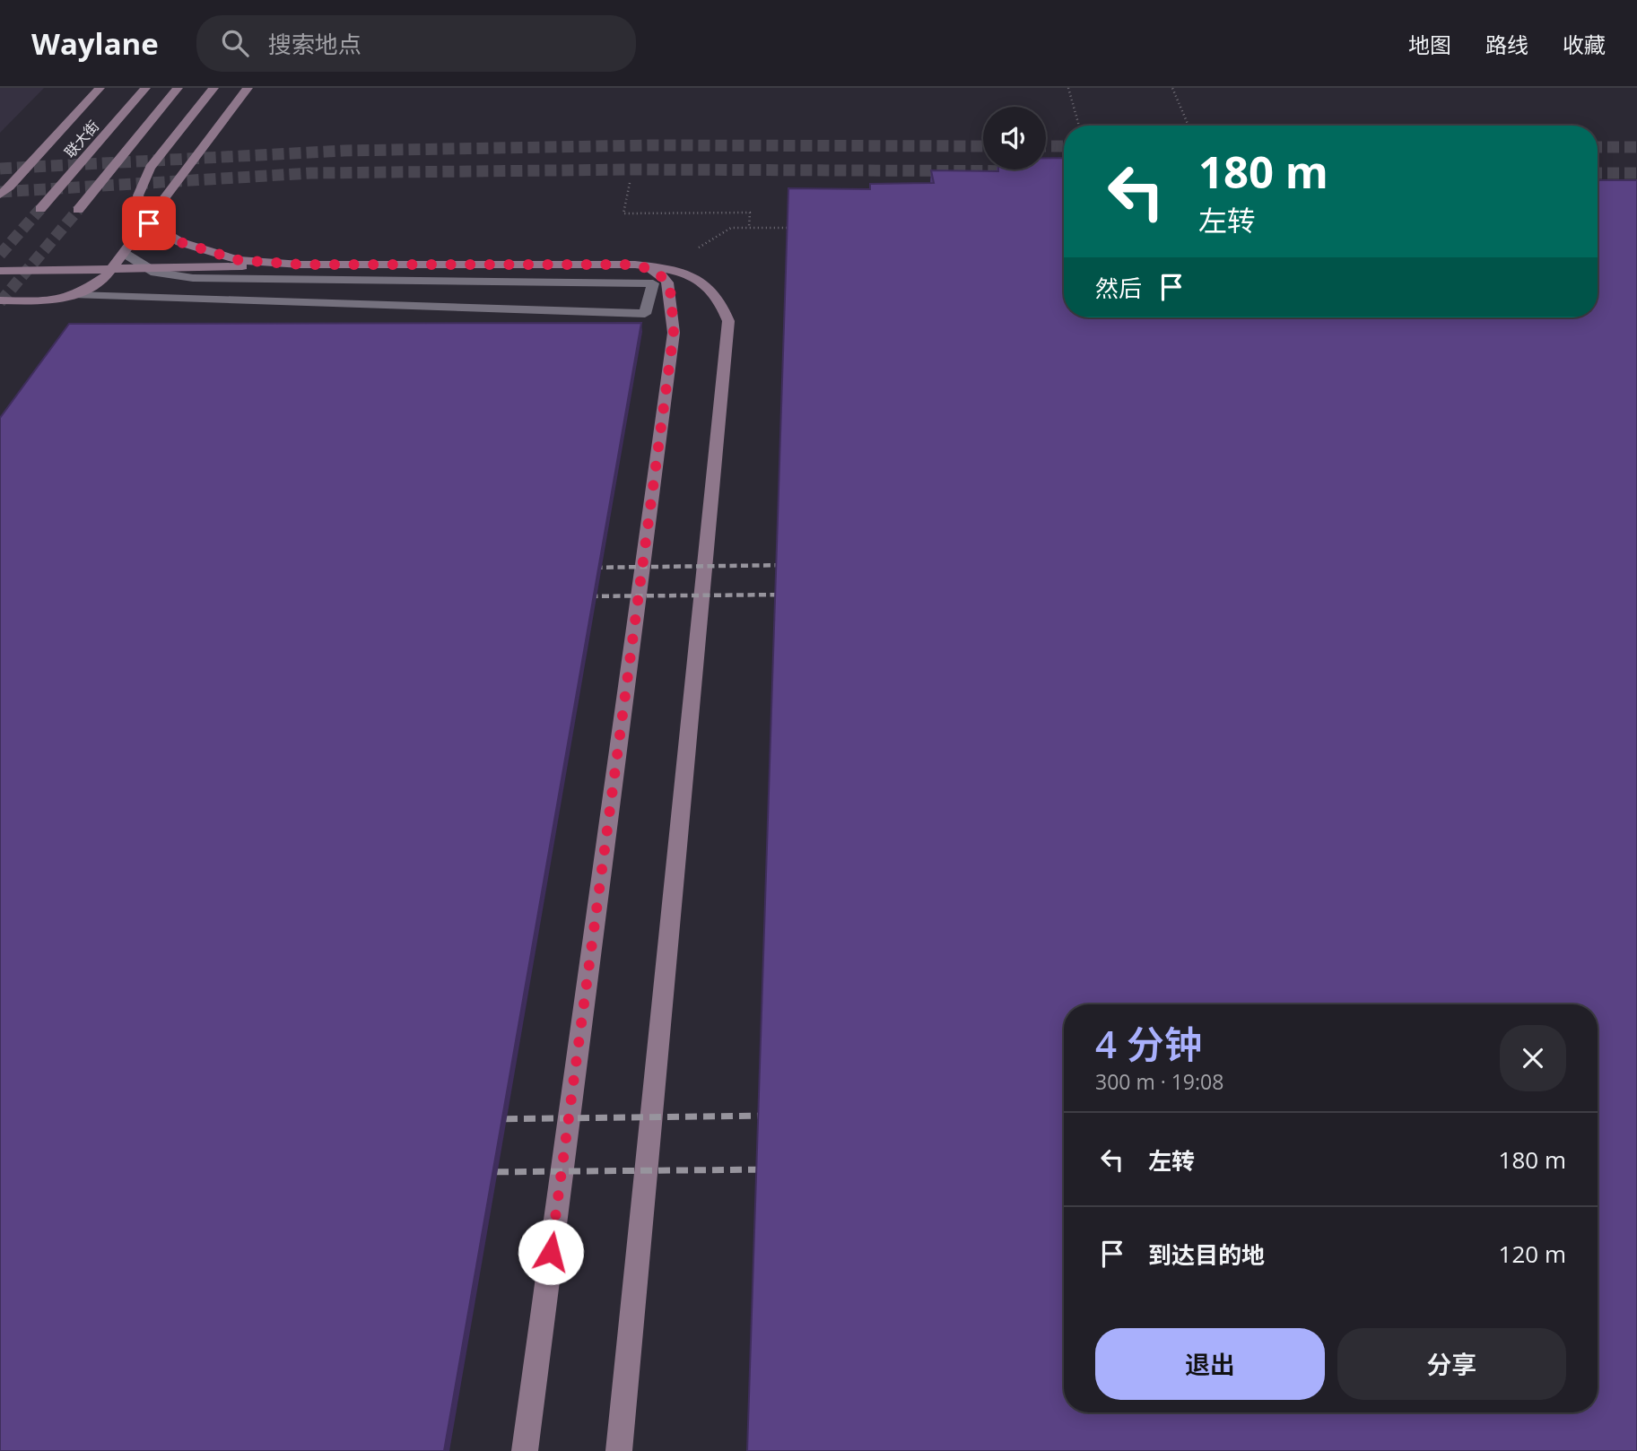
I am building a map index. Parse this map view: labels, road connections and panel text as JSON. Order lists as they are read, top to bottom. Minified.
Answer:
{"streets":{"main road":["联大街"]},"page":{"header":"Waylane","search":"搜索地点","nav":["地图","路线","收藏"],"turn":["180 m","左转"],"then":"然后","heading":["4 分钟","300 m · 19:08"],"list":[{"name":"左转","value":"180 m"},{"name":"到达目的地","value":"120 m"}],"buttons":["退出","分享"]}}
